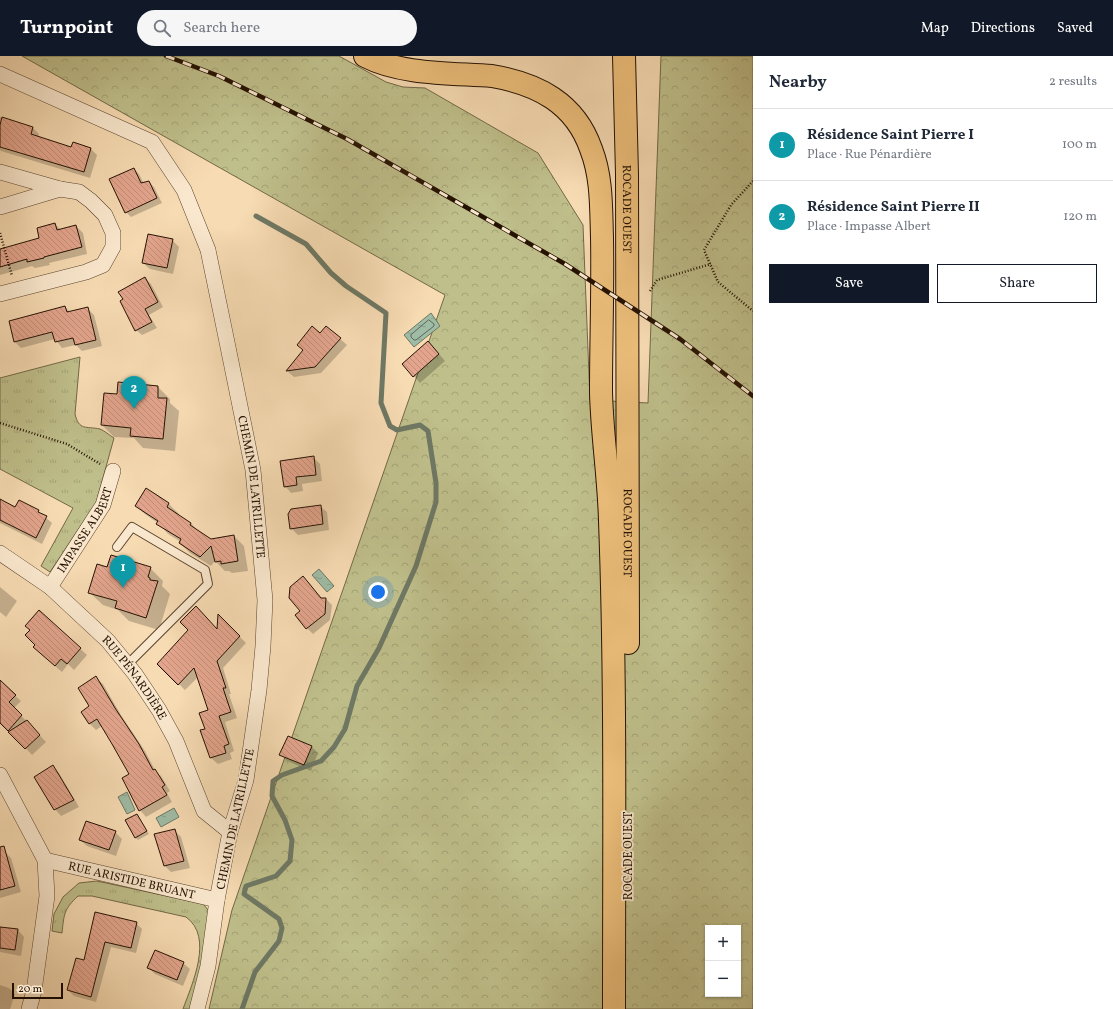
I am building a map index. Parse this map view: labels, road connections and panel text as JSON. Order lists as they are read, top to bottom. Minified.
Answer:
{"streets":{"main road":["ROCADE OUEST"],"street":["CHEMIN DE LATRILLETTE","IMPASSE ALBERT","RUE PÉNARDIÈRE","RUE ARISTIDE BRUANT"]},"crossings":[["CHEMIN DE LATRILLETTE","RUE PÉNARDIÈRE"],["CHEMIN DE LATRILLETTE","RUE ARISTIDE BRUANT"],["IMPASSE ALBERT","RUE PÉNARDIÈRE"]],"scale_bar":"20 m","page":{"header":"Turnpoint","search":"Search here","nav":["Map","Directions","Saved"],"heading":["Nearby","2 results"],"list":[{"mark":"1","name":"Résidence Saint Pierre I","note":"Place · Rue Pénardière","value":"100 m"},{"mark":"2","name":"Résidence Saint Pierre II","note":"Place · Impasse Albert","value":"120 m"}],"buttons":["Save","Share"],"pins":["2","1"],"map_buttons":["+","−"],"scale":"20 m"}}
